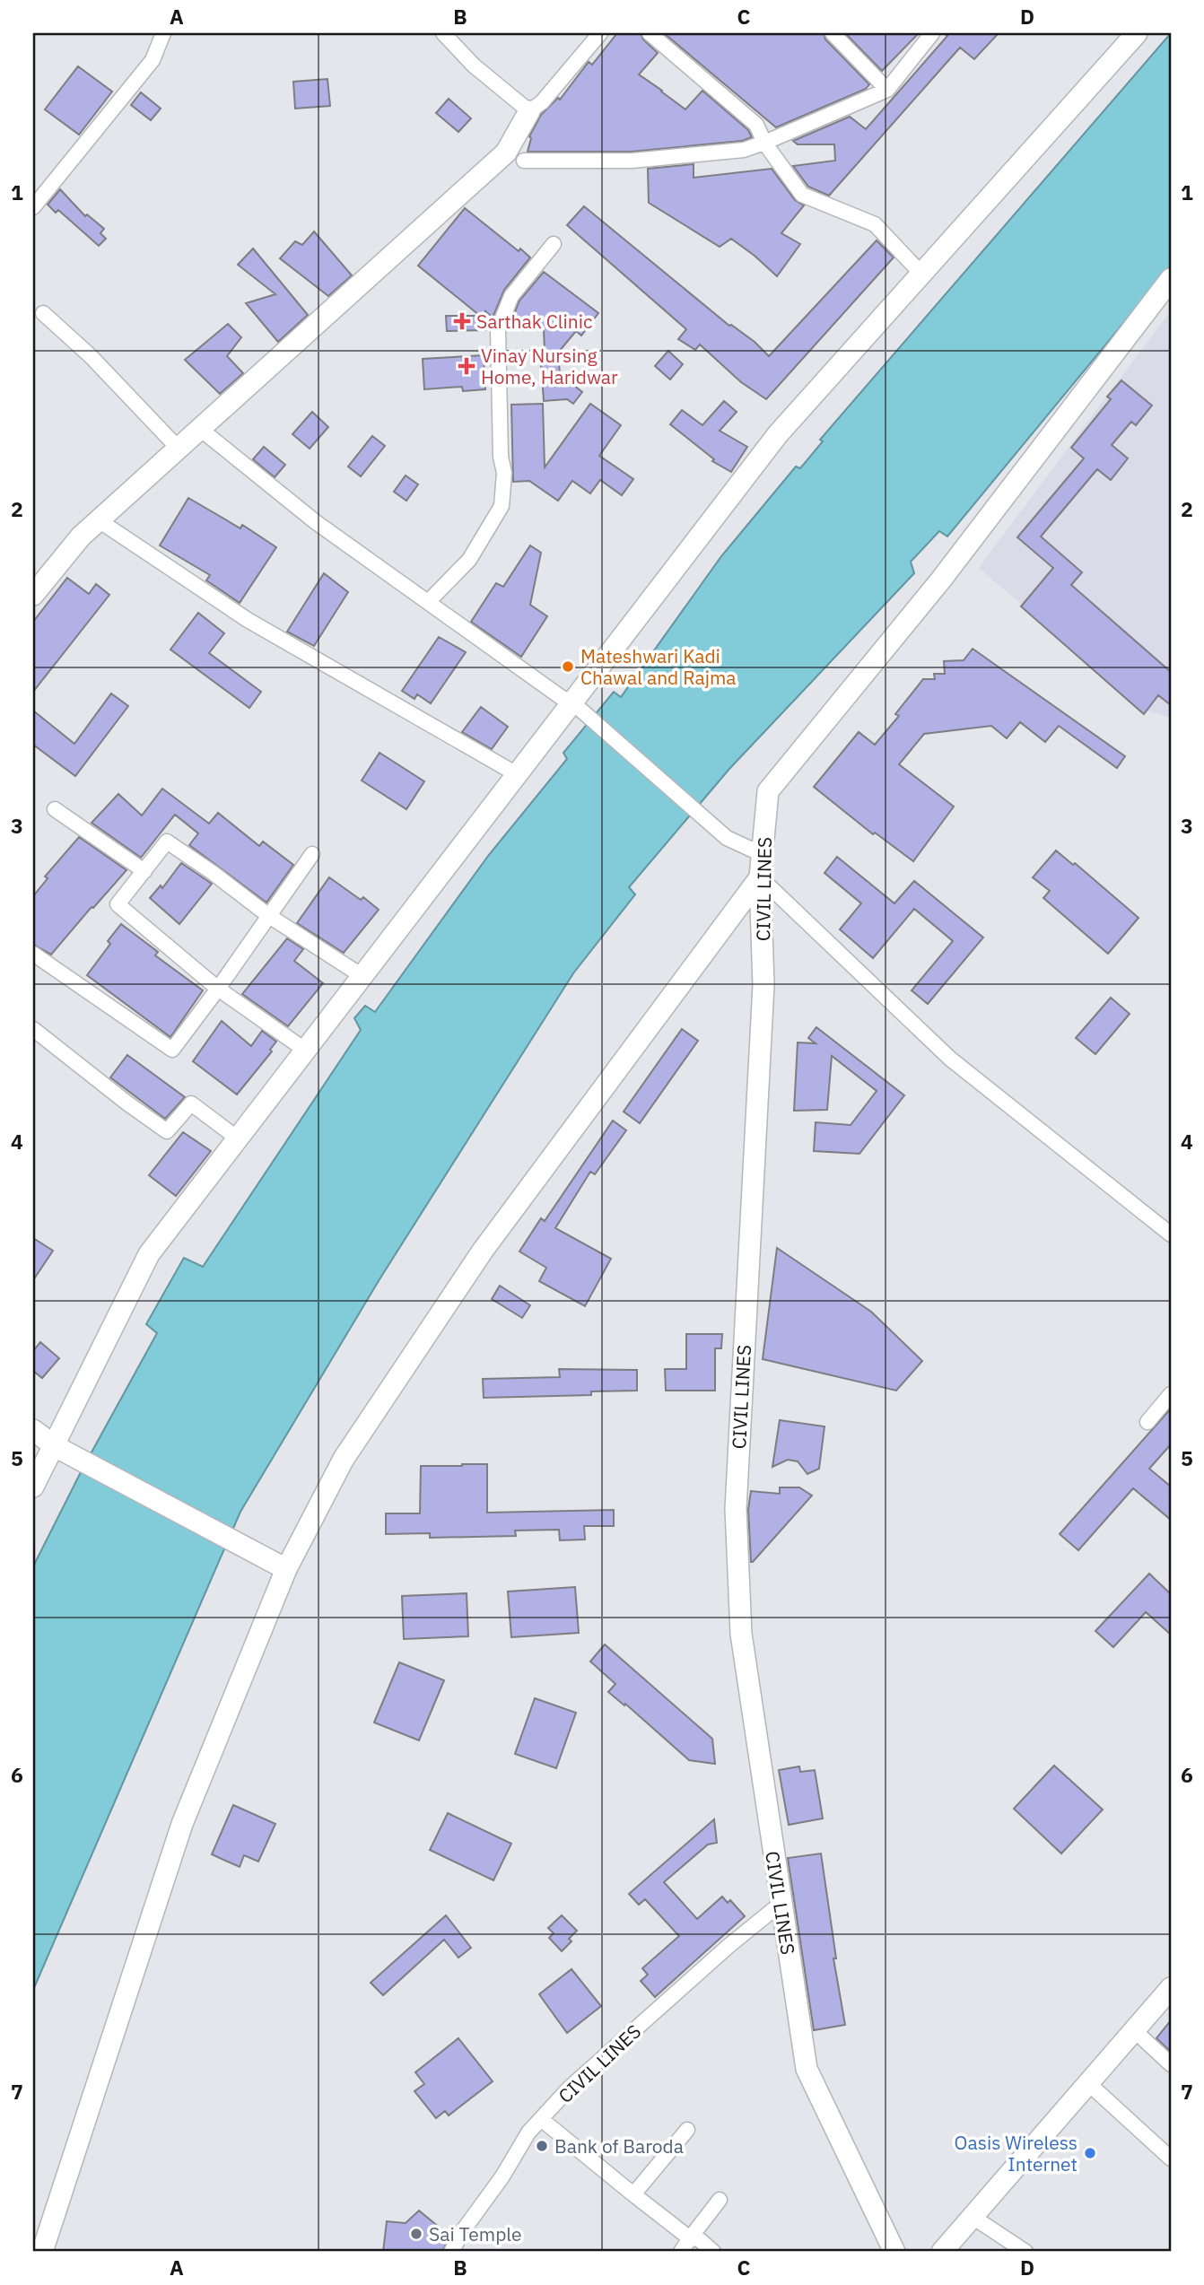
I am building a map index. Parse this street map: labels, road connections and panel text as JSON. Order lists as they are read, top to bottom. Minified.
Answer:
{"streets":{"street":["CIVIL LINES"]},"places":{"health":["Sarthak Clinic","Vinay Nursing Home, Haridwar"],"other":["Mateshwari Kadi Chawal and Rajma","Bank of Baroda","Oasis Wireless Internet","Sai Temple"]},"grid":{"columns":["A","B","C","D"],"rows":["1","2","3","4","5","6","7"]}}
